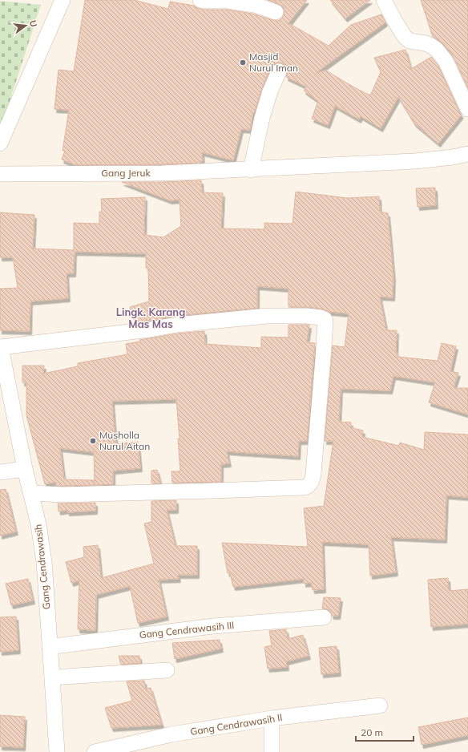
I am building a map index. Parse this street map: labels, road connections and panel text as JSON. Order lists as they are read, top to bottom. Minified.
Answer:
{"streets":{"street":["Gang Jeruk","Gang Cendrawasih","Gang Cendrawasih III","Gang Cendrawasih II"]},"crossings":[["Gang Cendrawasih","Gang Cendrawasih III"]],"districts":["Lingk. Karang Mas Mas"],"places":["Masjid Nurul Iman","Musholla Nurul Aitan"],"scale_bar":"20 m","north":"right"}
